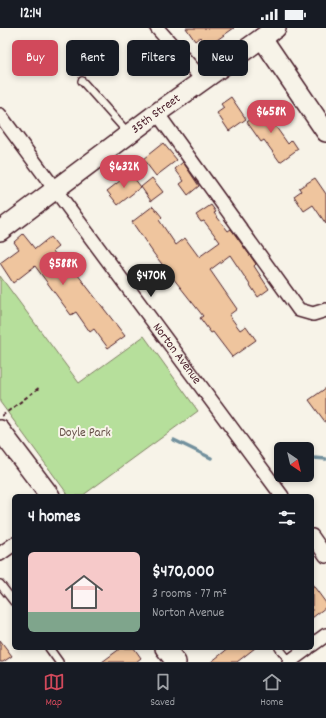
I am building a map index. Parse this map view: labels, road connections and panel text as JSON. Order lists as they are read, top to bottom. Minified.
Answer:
{"streets":{"street":["35th Street","Norton Avenue"]},"crossings":[["35th Street","Norton Avenue"]],"parks":["Doyle Park"],"north":"bottom right","page":{"status":"12:14","chip":["Buy","Rent","Filters","New"],"price":["$658K","$632K","$588K","$470K"],"heading":"4 homes","list":[{"name":"$470,000","note":"3 rooms · 77 m² · Norton Avenue"}],"tabs":["Map","Saved","Home"]}}
